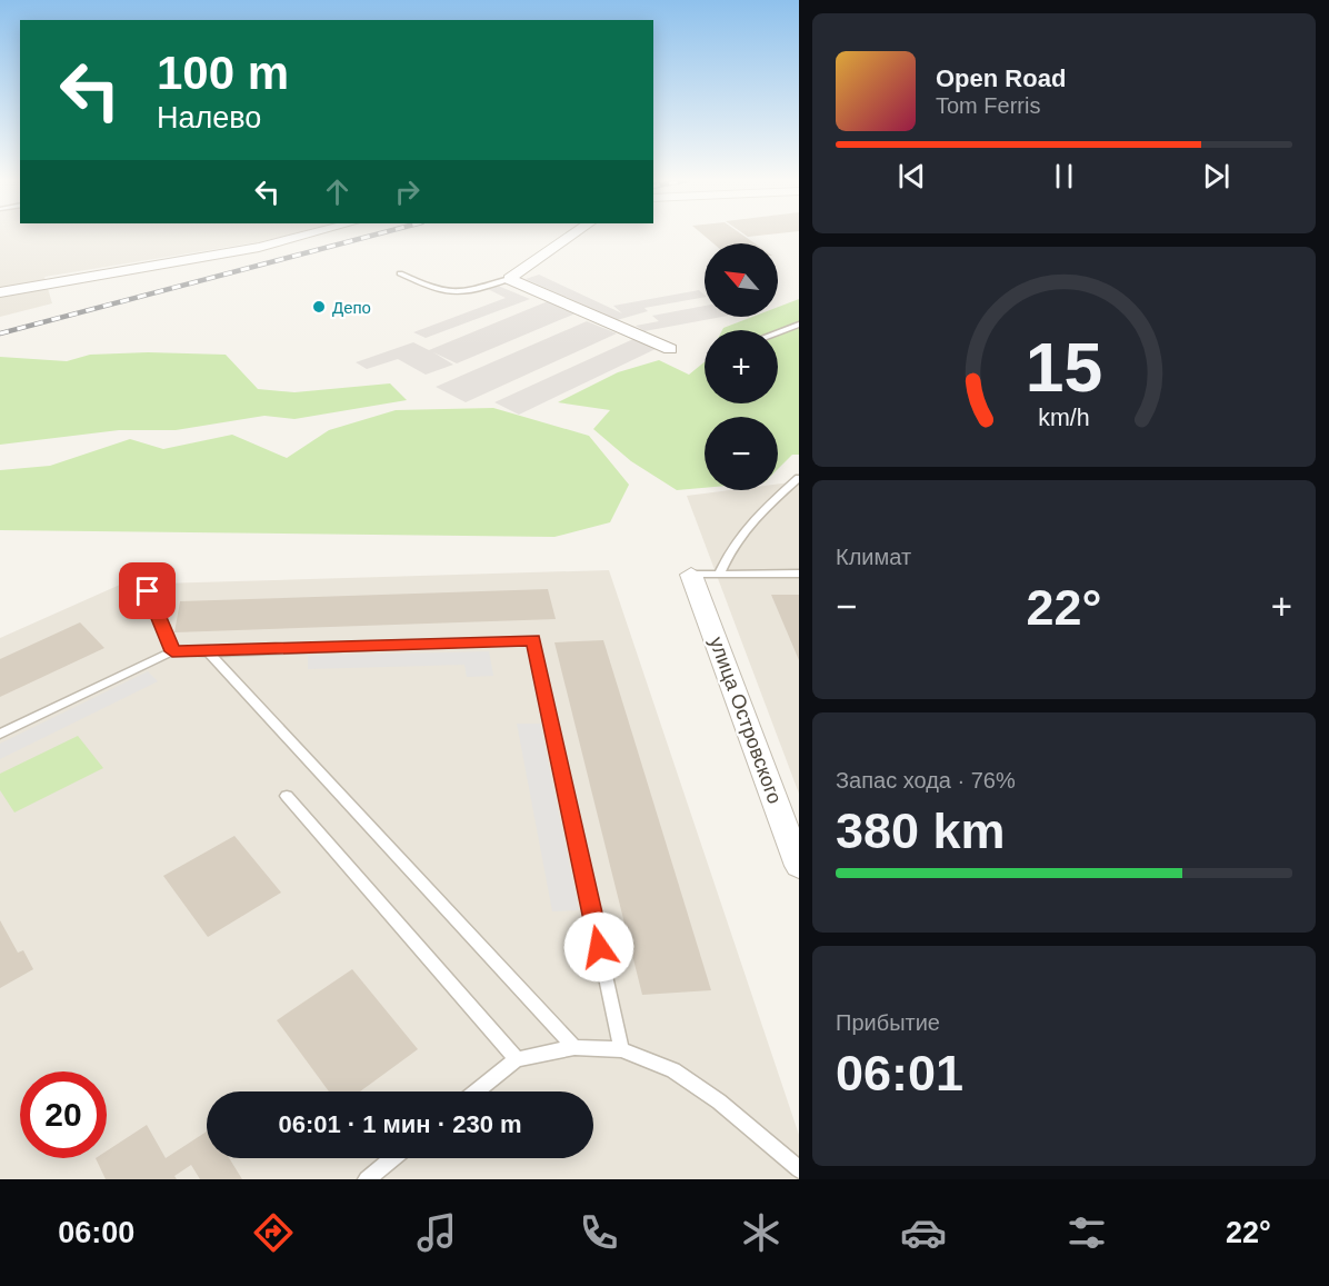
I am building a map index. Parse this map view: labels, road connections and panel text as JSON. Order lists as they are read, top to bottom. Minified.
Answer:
{"streets":{"street":["улица Островского"]},"places":["Депо"],"north":"top left","page":{"turn":["100 m","Налево"],"song":["Open Road","Tom Ferris"],"map_buttons":["+","−"],"tile":["Климат",["Запас хода · 76%","380 km"],["Прибытие","06:01"]],"heat":["−","22°","+"],"limit":"20","trip":"06:01 · 1 мин · 230 m","tabs":["06:00","22°"],"gauge":["15","km/h"]}}
